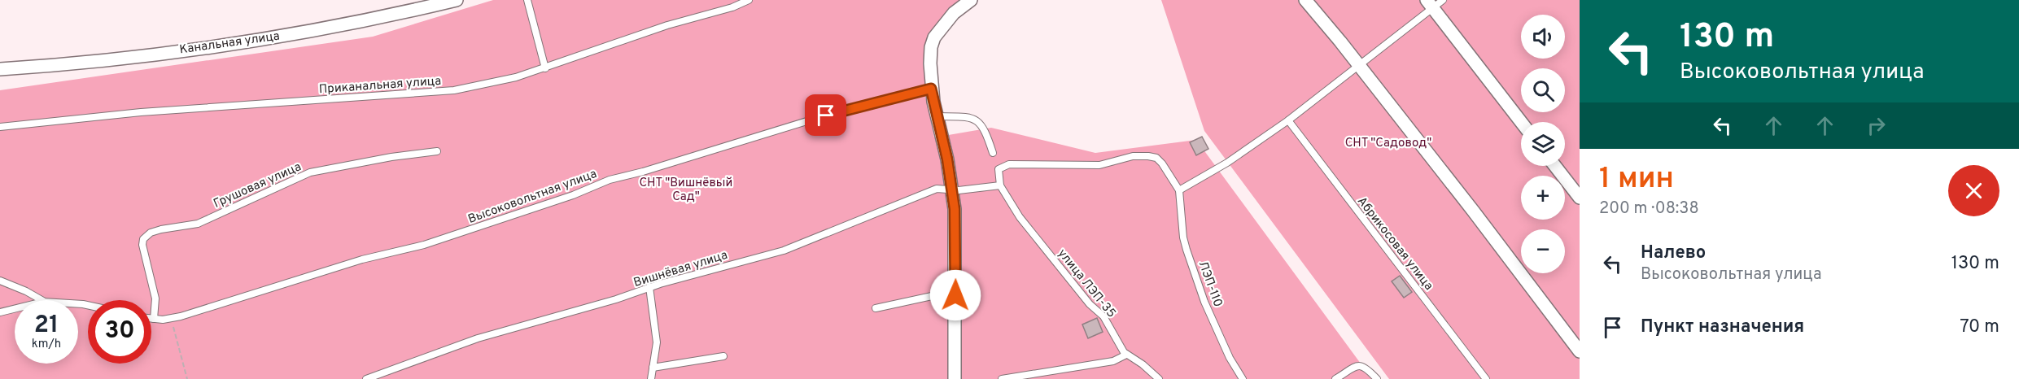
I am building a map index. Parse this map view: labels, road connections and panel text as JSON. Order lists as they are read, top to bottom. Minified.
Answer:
{"streets":{"street":["Канальная улица"],"lane":["Приканальная улица","Грушовая улица","Высоковольтная улица","Абрикосовая улица","Вишнёвая улица","улица ЛЭП-35","ЛЭП-110"]},"crossings":[["Грушовая улица","Высоковольтная улица"],["Вишнёвая улица","улица ЛЭП-35"]],"parks":["СНТ \"Садовод\"","СНТ \"Вишнёвый Сад\""],"page":{"turn":["130 m","Высоковольтная улица"],"map_buttons":["+","−"],"heading":["1 мин","200 m · 08:38"],"list":[{"name":"Налево","note":"Высоковольтная улица","value":"130 m"},{"name":"Пункт назначения","value":"70 m"}],"speed":"21 km/h","limit":"30"}}
